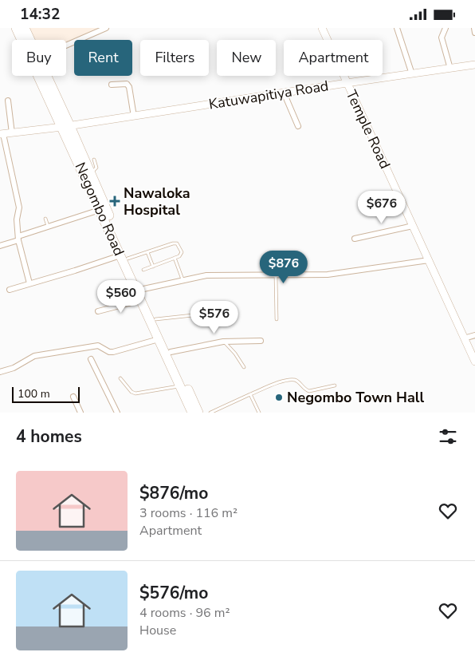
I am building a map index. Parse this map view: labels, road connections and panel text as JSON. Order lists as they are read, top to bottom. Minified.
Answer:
{"streets":{"highway":["Negombo Road"],"street":["Katuwapitiya Road","Temple Road"]},"crossings":[["Katuwapitiya Road","Temple Road"],["Katuwapitiya Road","Negombo Road"]],"places":{"health":["Nawaloka Hospital"],"other":["Negombo Town Hall"]},"scale_bar":"100 m","page":{"status":"14:32","chip":["Buy","Rent","Filters","New","Apartment"],"price":["$676","$876","$560","$576"],"scale":"100 m","heading":"4 homes","list":[{"name":"$876/mo","note":"3 rooms · 116 m² · Apartment"},{"name":"$576/mo","note":"4 rooms · 96 m² · House"}]}}
